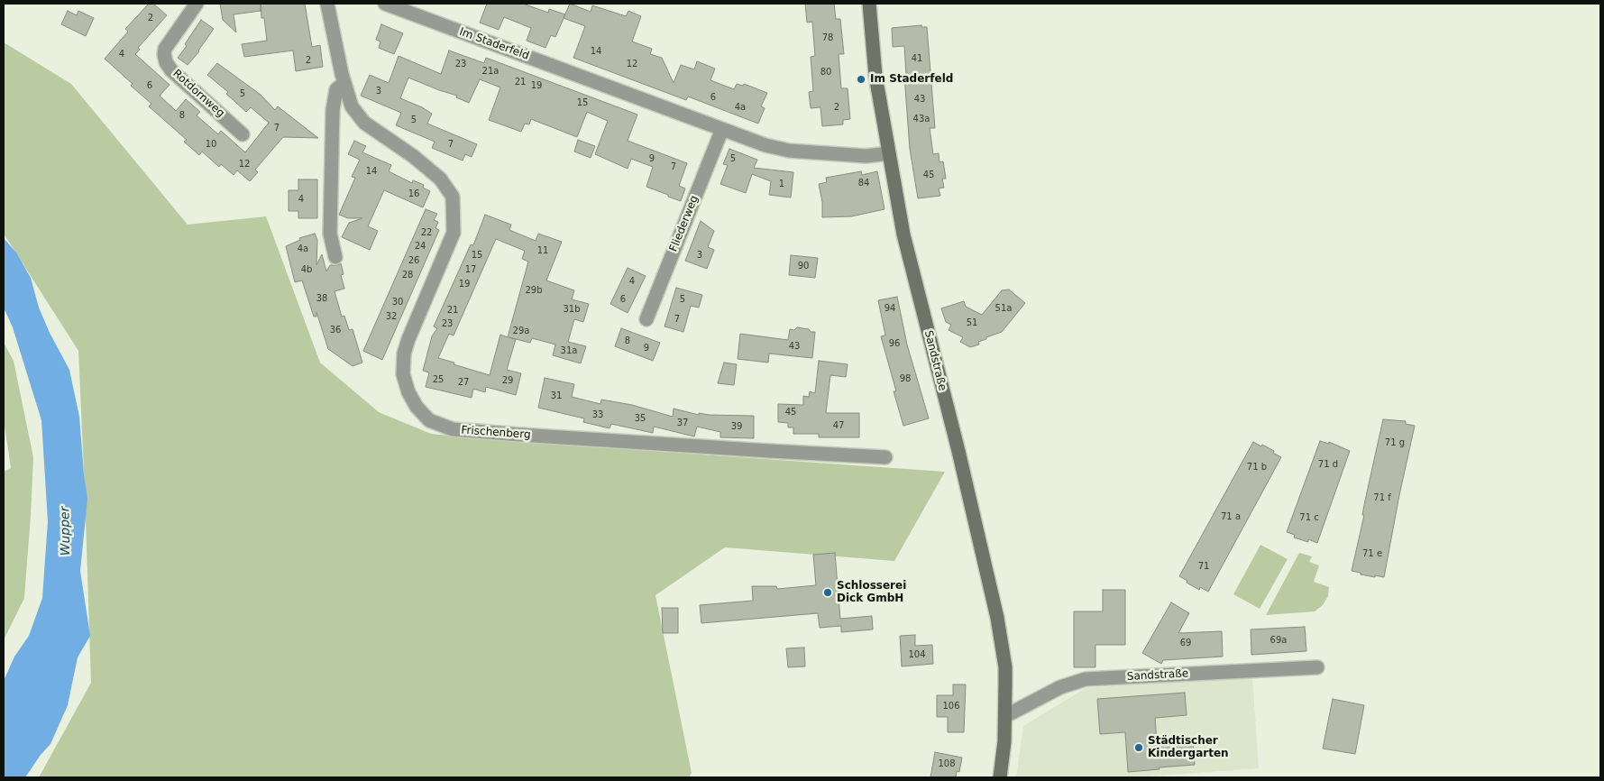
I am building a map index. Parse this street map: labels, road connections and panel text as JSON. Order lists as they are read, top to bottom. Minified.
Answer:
{"streets":{"street":["Im Staderfeld","Rotdornweg","Fliederweg","Sandstraße","Frischenberg"]},"crossings":[["Im Staderfeld","Fliederweg"],["Im Staderfeld","Sandstraße"]],"water":["Wupper"],"places":["Im Staderfeld","Schlosserei Dick GmbH","Städtischer Kindergarten"],"house_numbers":["2","78","14","4","41","2","23","12","21a","80","21","6","19","3","5","6","43","15","4a","2","8","43a","5","7","10","7","9","5","12","7","14","45","84","1","16","4","22","24","4a","11","15","3","26","90","4b","17","28","4","19","29b","38","6","5","30","94","51a","31b","21","32","7","51","23","36","29a","8","96","43","9","31a","98","25","29","27","31","45","33","35","37","47","39","71 g","71 d","71 b","71 f","71 a","71 c","71 e","71","69a","69","104","106","108"]}
